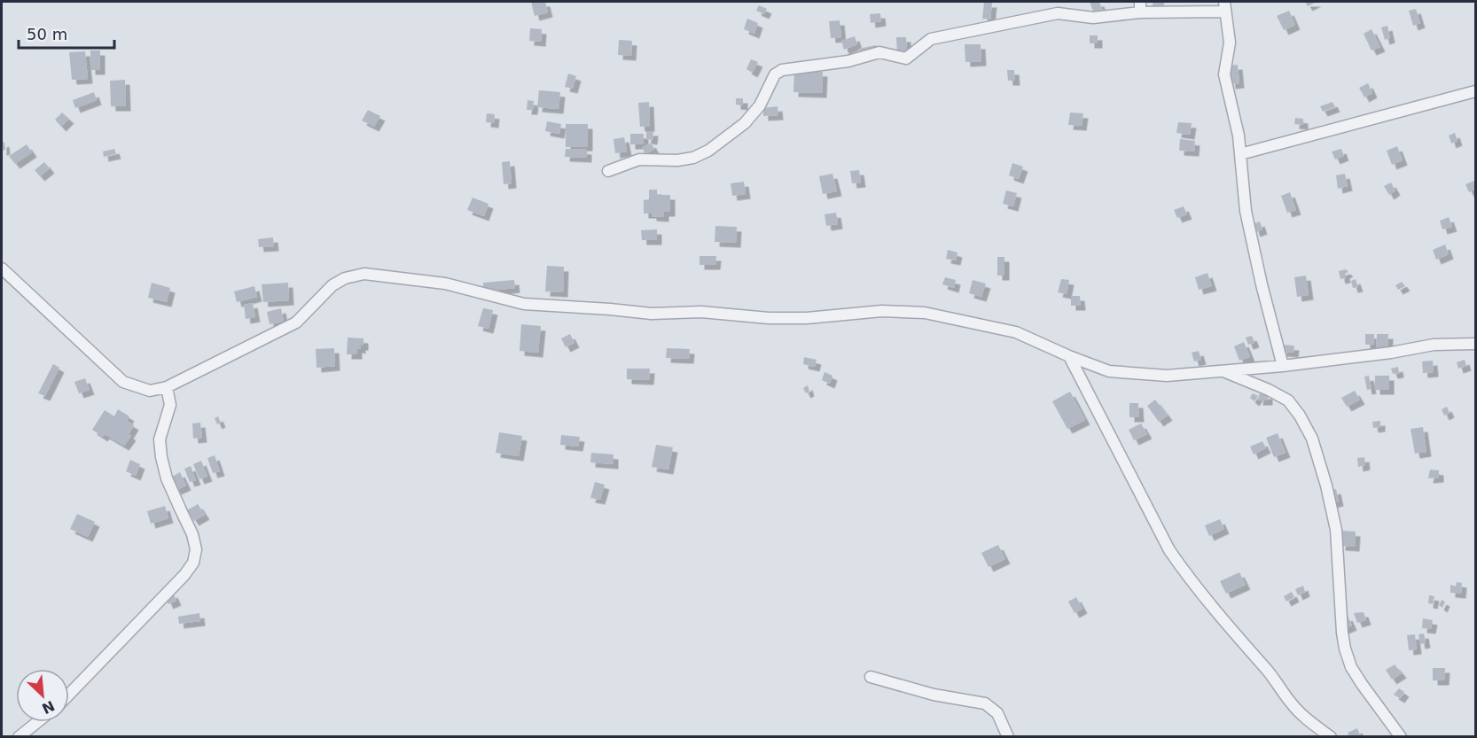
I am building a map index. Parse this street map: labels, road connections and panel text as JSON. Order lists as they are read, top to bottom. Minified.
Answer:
{"scale_bar":"50 m","north":"bottom right"}
